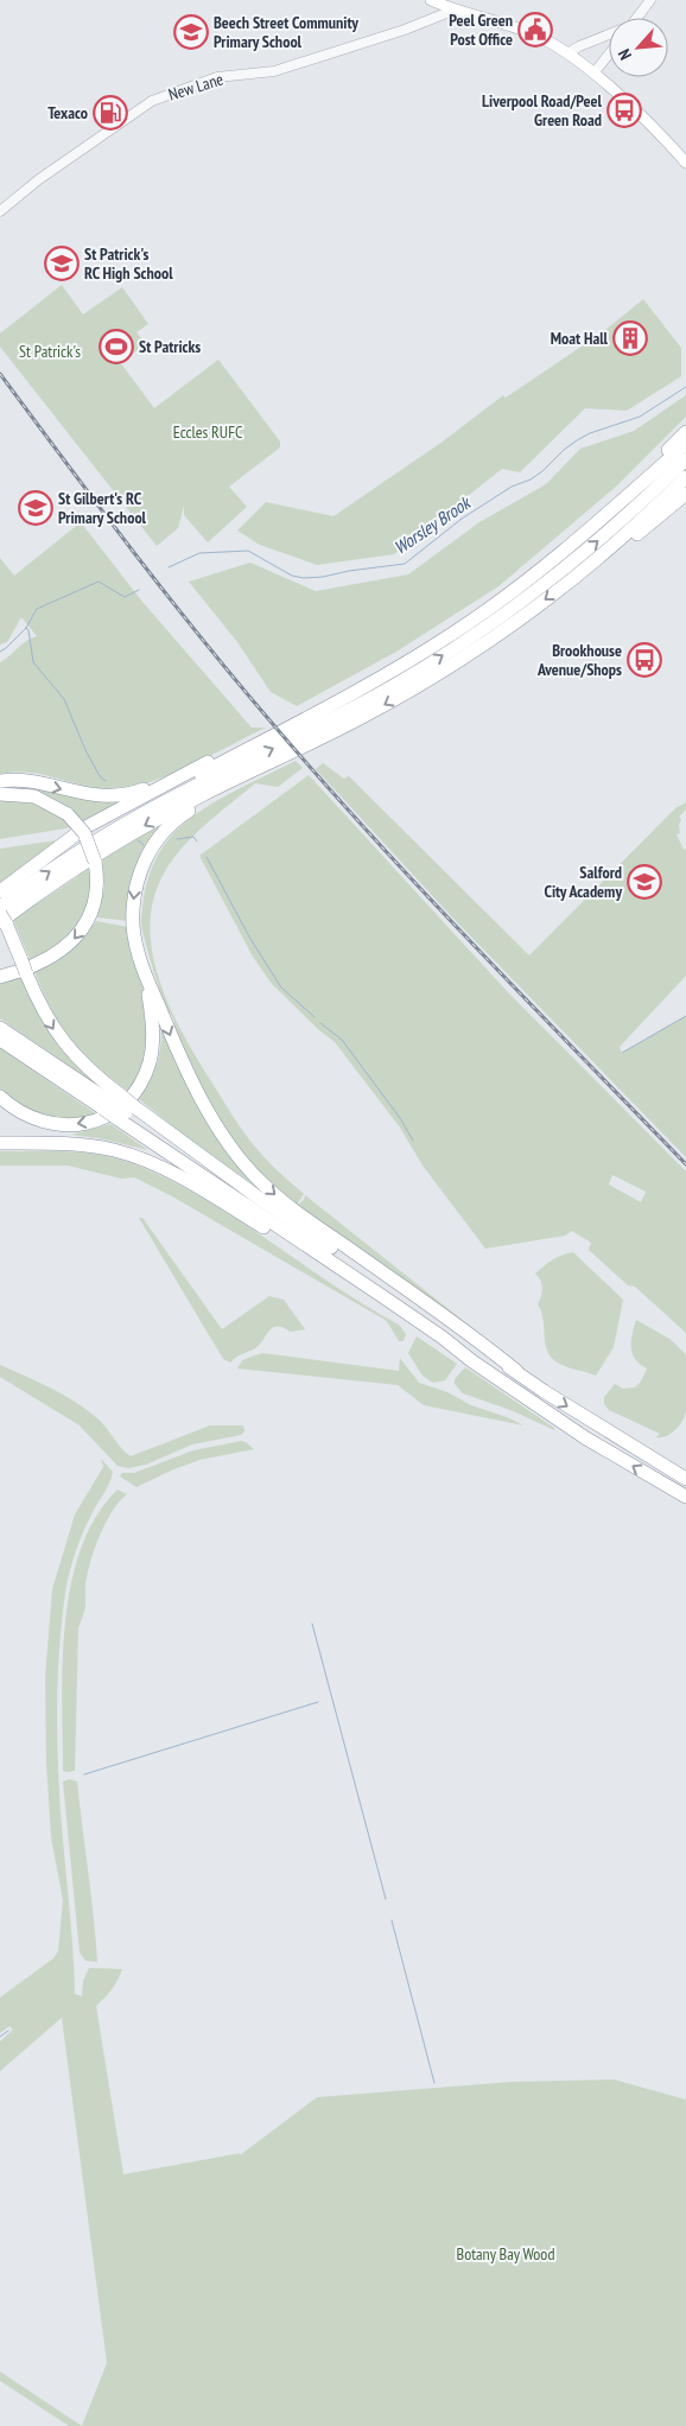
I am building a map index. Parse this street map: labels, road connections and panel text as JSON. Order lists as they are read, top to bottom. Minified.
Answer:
{"streets":{"street":["New Lane"]},"water":["Worsley Brook"],"parks":["St Patrick's","Eccles RUFC","Botany Bay Wood"],"places":{"public building":["Peel Green Post Office"],"school or university":["Beech Street Community Primary School","St Patrick's RC High School","St Gilbert's RC Primary School","Salford City Academy"],"bus stop":["Liverpool Road/Peel Green Road","Brookhouse Avenue/Shops"],"fuel station":["Texaco"],"building":["Moat Hall"],"sports":["St Patricks"]},"north":"bottom left"}
